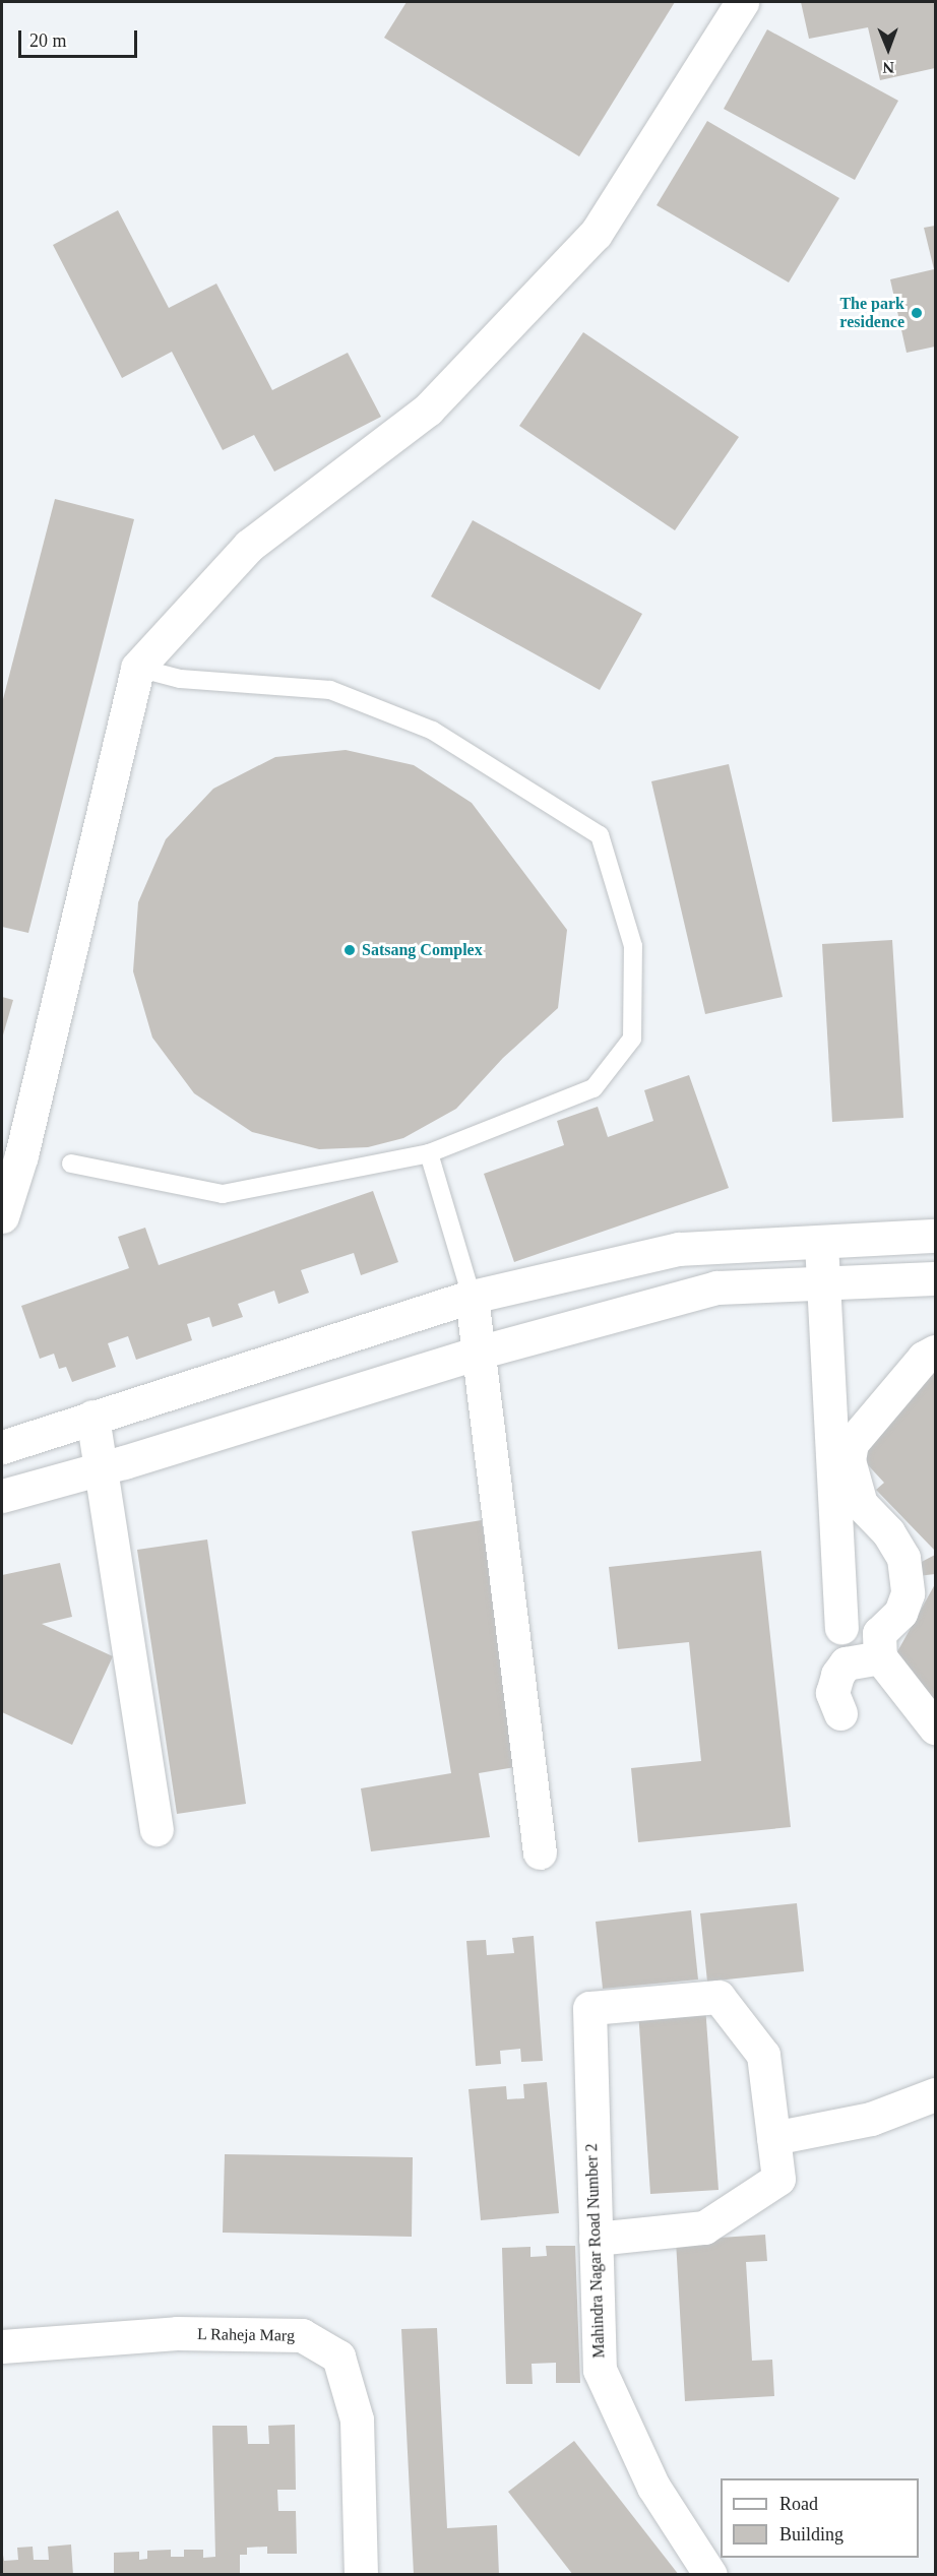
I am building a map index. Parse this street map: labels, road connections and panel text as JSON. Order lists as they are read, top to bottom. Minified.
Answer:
{"streets":{"street":["Mahindra Nagar Road Number 2","L Raheja Marg"]},"places":["The park residence","Satsang Complex"],"legend":["Road","Building"],"scale_bar":"20 m","north":"bottom"}
